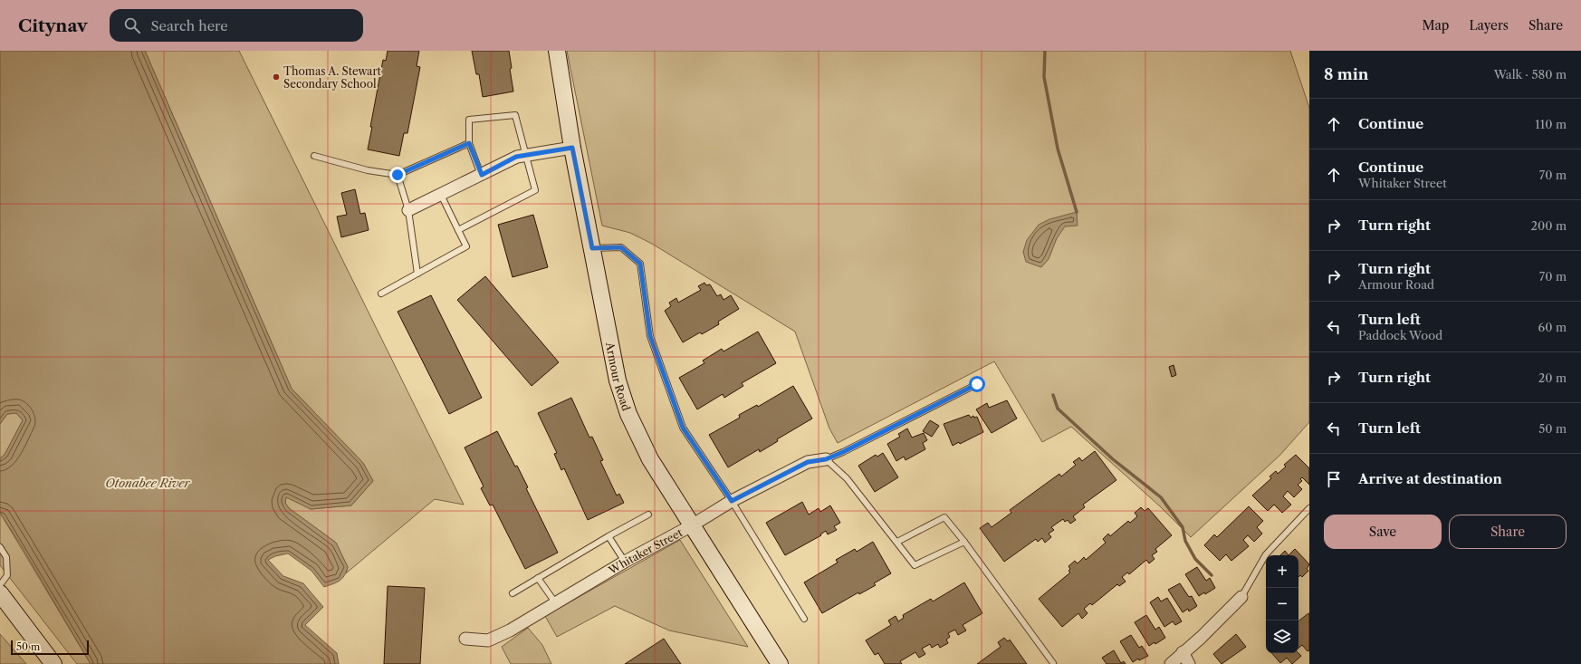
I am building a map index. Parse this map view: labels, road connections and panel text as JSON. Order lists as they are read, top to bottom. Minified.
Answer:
{"streets":{"main road":["Armour Road"],"street":["Whitaker Street"]},"crossings":[["Armour Road","Whitaker Street"]],"water":["Otonabee River"],"places":["Thomas A. Stewart Secondary School"],"scale_bar":"50 m","page":{"header":"Citynav","search":"Search here","nav":["Map","Layers","Share"],"heading":["8 min","Walk · 580 m"],"list":[["Continue","110 m"],["Continue","Whitaker Street","70 m"],["Turn right","200 m"],["Turn right","Armour Road","70 m"],["Turn left","Paddock Wood","60 m"],["Turn right","20 m"],["Turn left","50 m"],"Arrive at destination"],"buttons":["Save","Share"],"map_buttons":["+","−"],"scale":"50 m"}}
